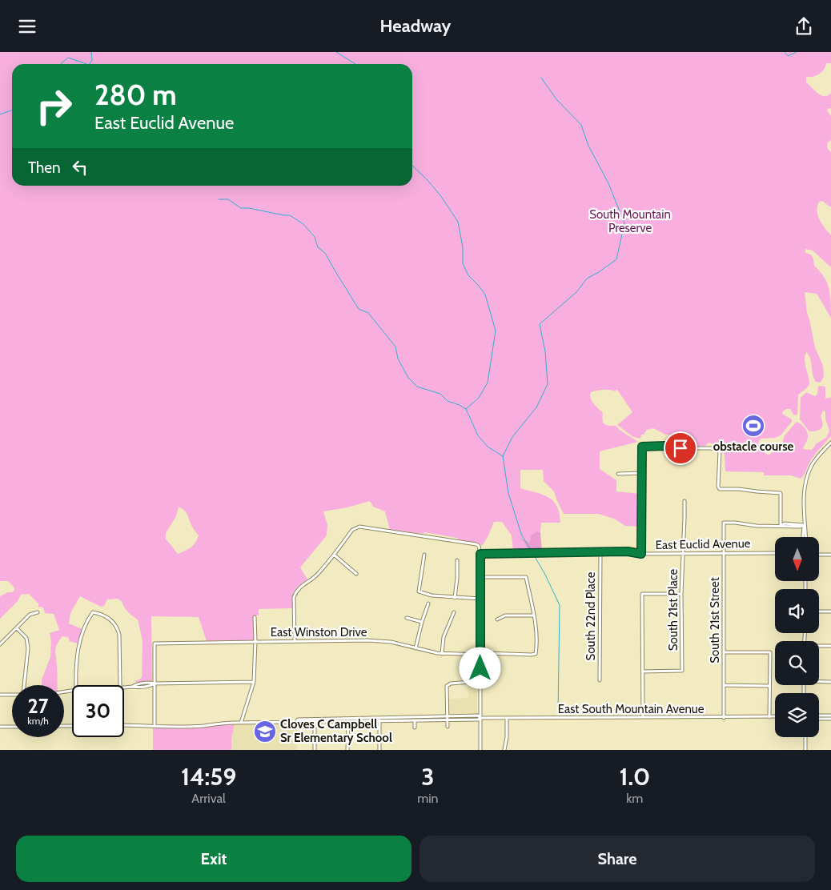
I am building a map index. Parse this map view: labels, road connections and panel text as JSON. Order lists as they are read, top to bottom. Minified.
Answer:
{"streets":{"street":["East Euclid Avenue","South 21st Place","South 22nd Place","South 21st Street","East Winston Drive","East South Mountain Avenue"]},"crossings":[["East Euclid Avenue","South 21st Place"],["East Euclid Avenue","South 22nd Place"],["East Euclid Avenue","South 21st Street"],["South 21st Street","East South Mountain Avenue"]],"parks":["South Mountain Preserve"],"places":{"sports":["obstacle course"],"school or university":["Cloves C Campbell Sr Elementary School"]},"north":"bottom","page":{"header":"Headway","turn":["280 m","East Euclid Avenue"],"then":"Then","speed":"27 km/h","limit":"30","eta":["14:59","Arrival","3","min","1.0","km"],"buttons":["Exit","Share"]}}
